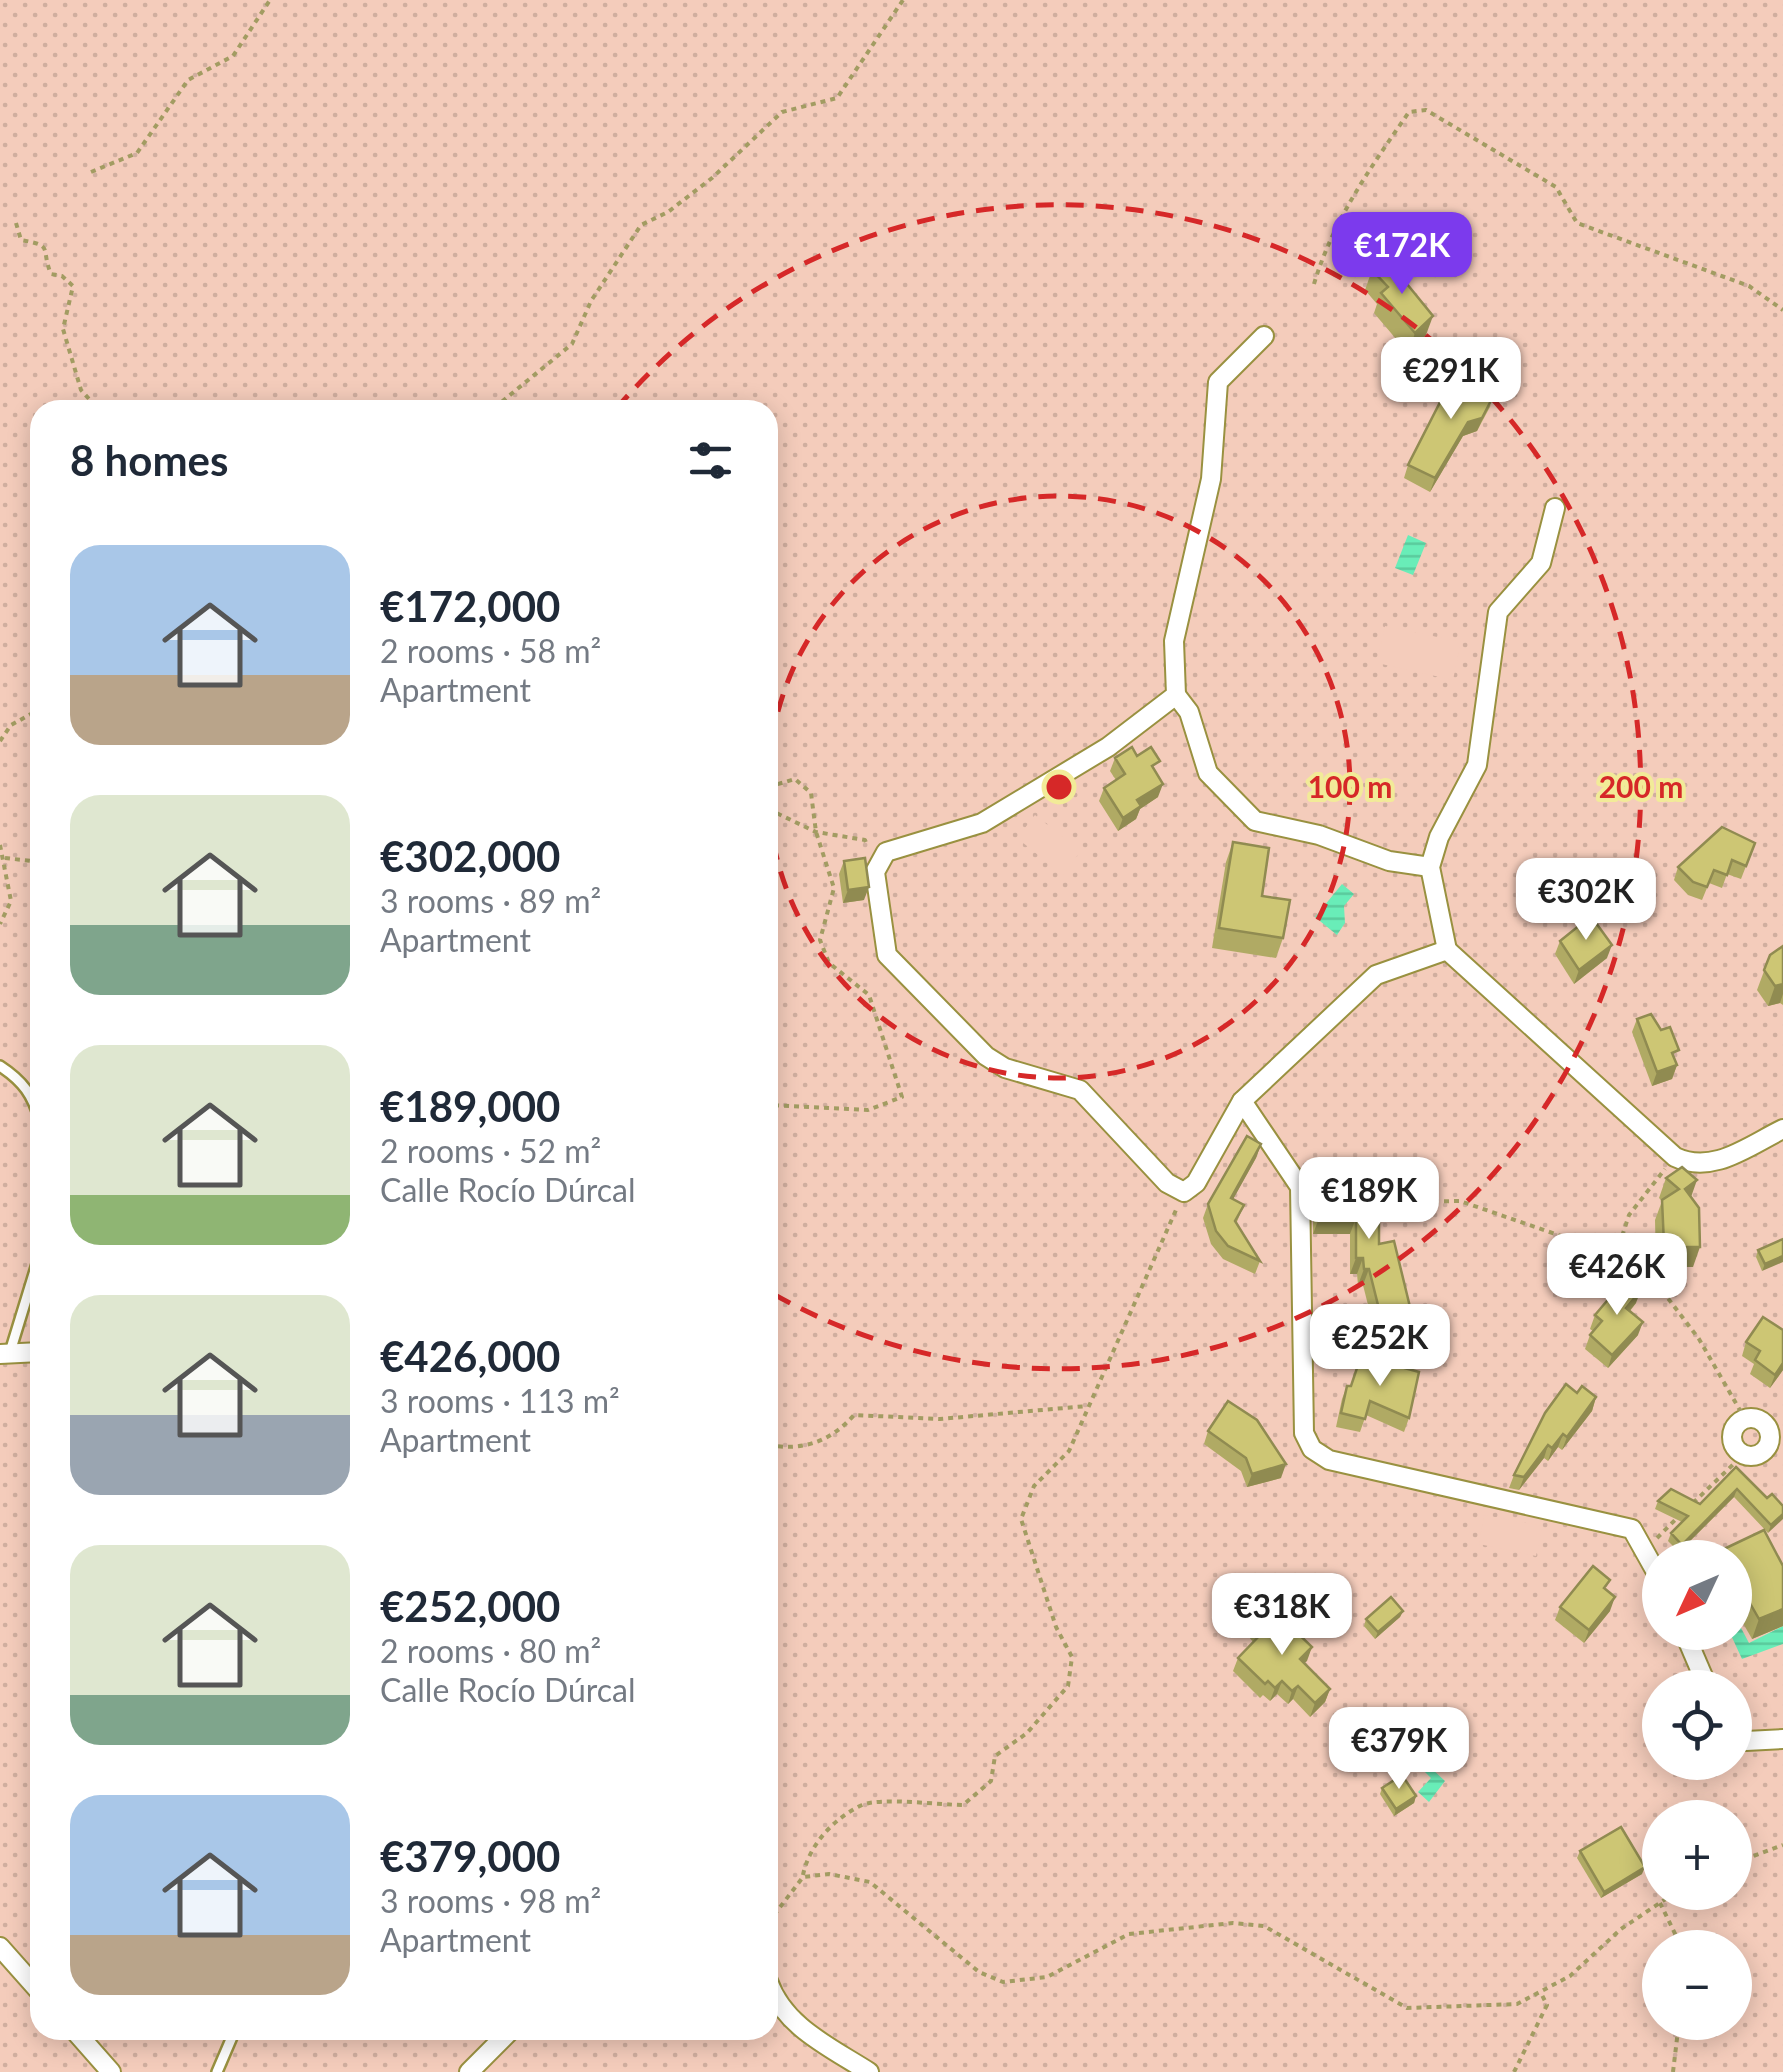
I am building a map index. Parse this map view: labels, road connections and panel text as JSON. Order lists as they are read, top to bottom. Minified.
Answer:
{"north":"bottom left","page":{"price":["€172K","€291K","€302K","€189K","€426K","€252K","€318K","€379K"],"heading":"8 homes","list":[{"name":"€172,000","note":"2 rooms · 58 m² · Apartment"},{"name":"€302,000","note":"3 rooms · 89 m² · Apartment"},{"name":"€189,000","note":"2 rooms · 52 m² · Calle Rocío Dúrcal"},{"name":"€426,000","note":"3 rooms · 113 m² · Apartment"},{"name":"€252,000","note":"2 rooms · 80 m² · Calle Rocío Dúrcal"},{"name":"€379,000","note":"3 rooms · 98 m² · Apartment"}],"map_buttons":["+","−"]},"rings":["100 m","200 m"]}
